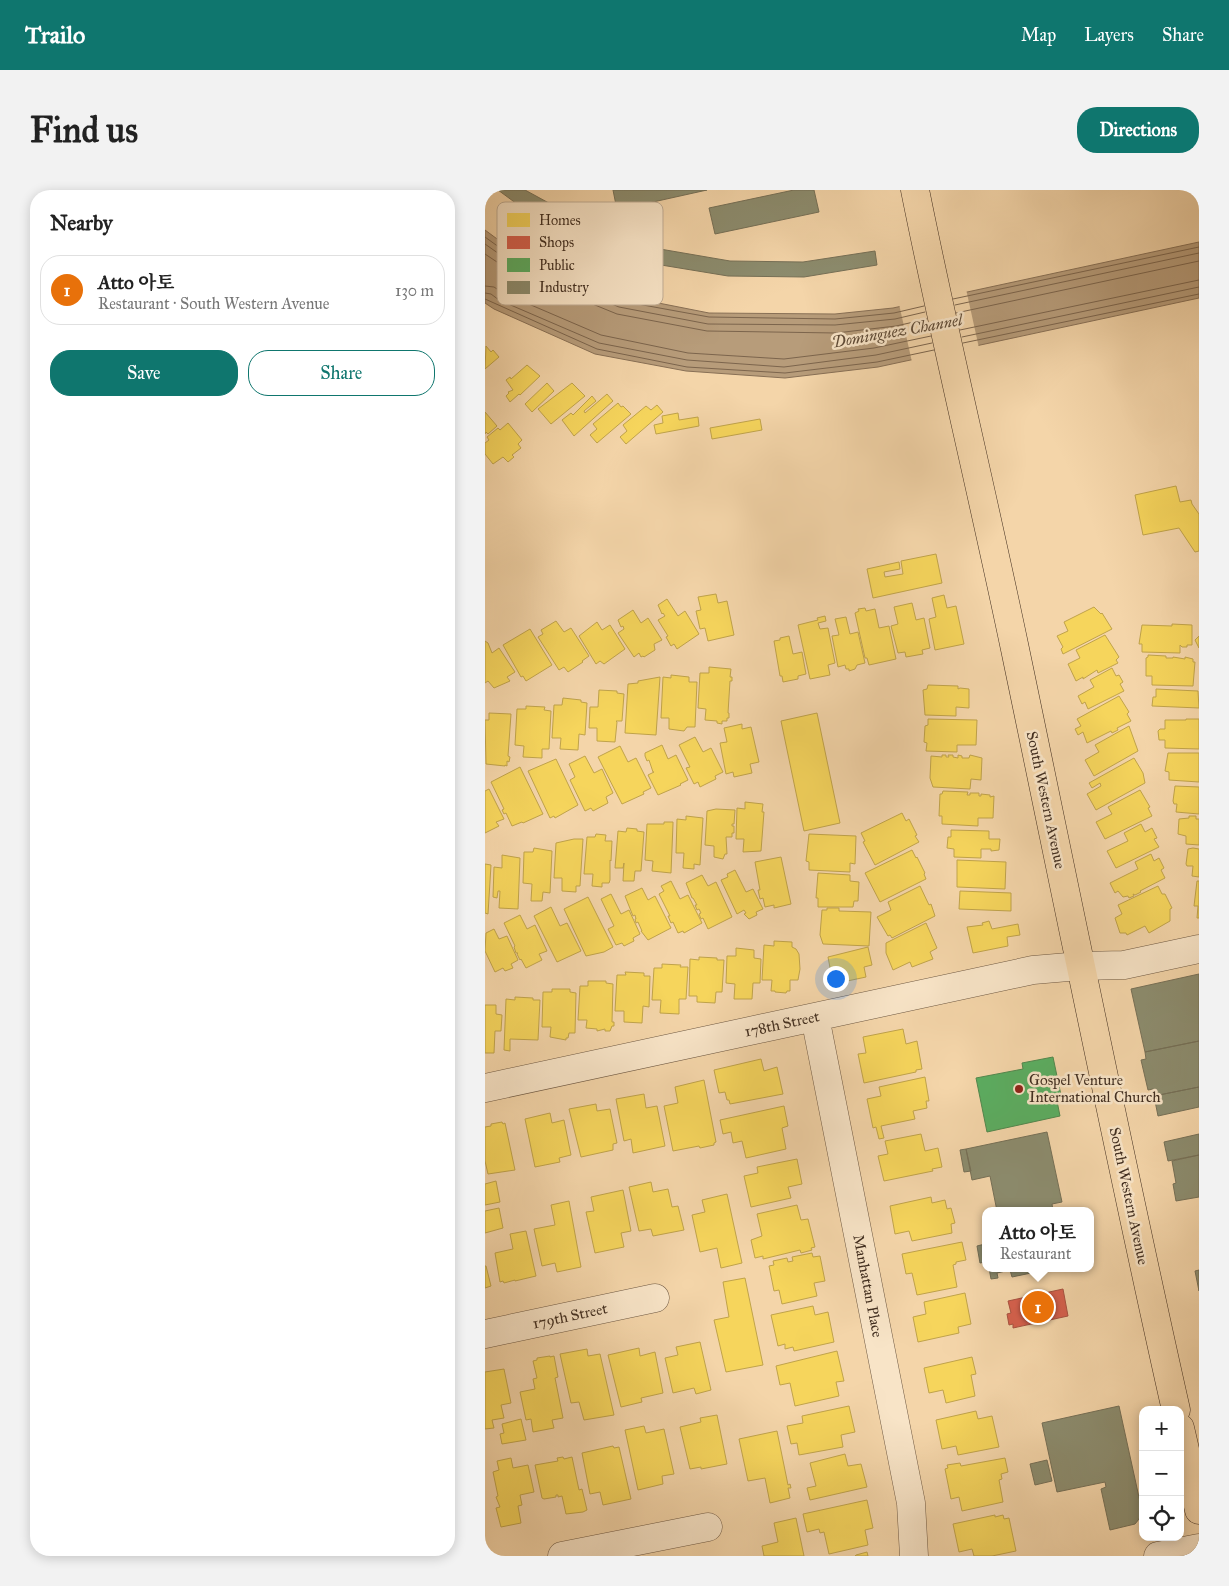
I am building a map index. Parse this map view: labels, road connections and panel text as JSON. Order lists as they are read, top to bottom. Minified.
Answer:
{"streets":{"main road":["South Western Avenue"],"street":["178th Street","Manhattan Place","179th Street"]},"crossings":[["South Western Avenue","178th Street"],["178th Street","Manhattan Place"]],"water":["Dominguez Channel"],"places":["Gospel Venture International Church"],"legend":["Homes","Shops","Public","Industry"],"page":{"header":"Trailo","nav":["Map","Layers","Share"],"buttons":["Directions",["Save","Share"]],"title":"Find us","heading":"Nearby","list":[{"mark":"1","name":"Atto 아토","note":"Restaurant · South Western Avenue","value":"130 m"}],"popup":["Atto 아토","Restaurant"],"pins":"1","map_buttons":["+","−"]}}
